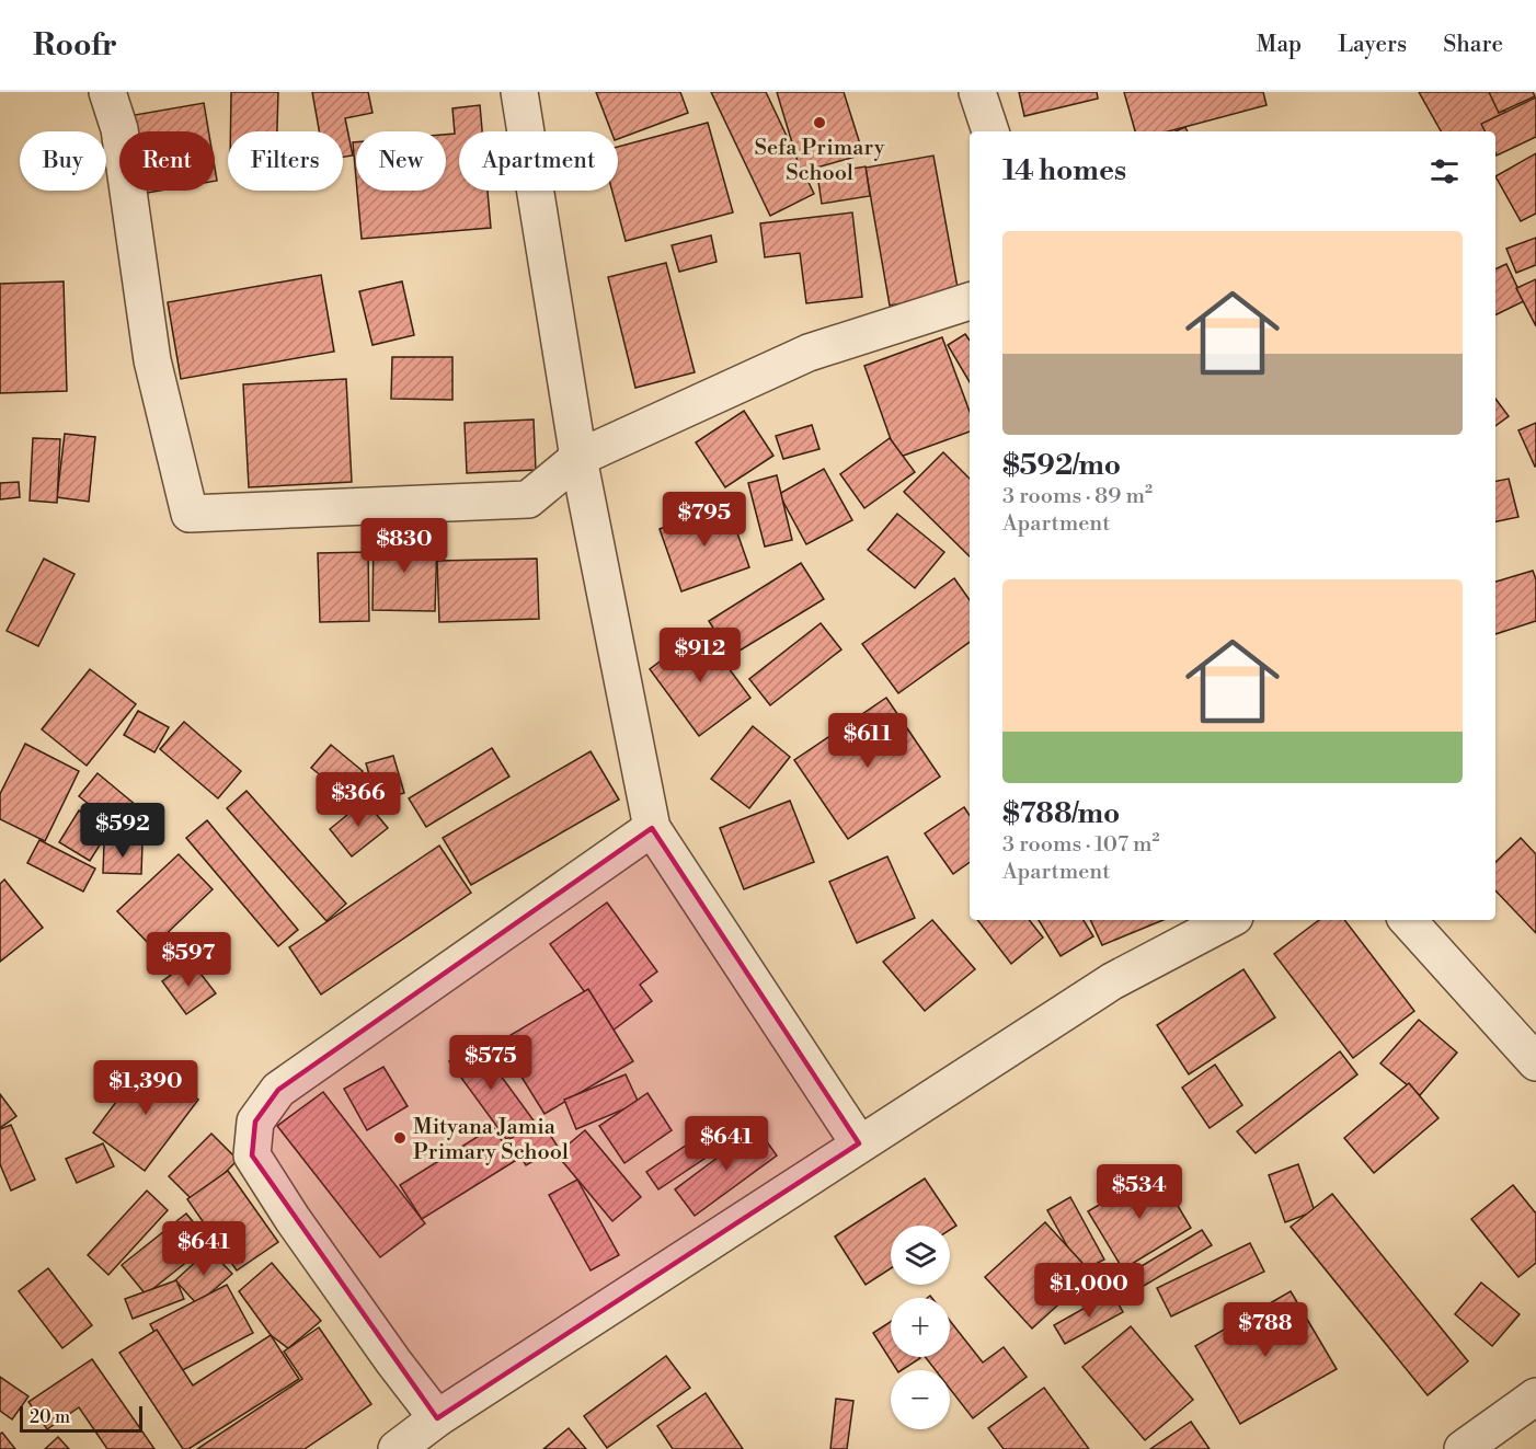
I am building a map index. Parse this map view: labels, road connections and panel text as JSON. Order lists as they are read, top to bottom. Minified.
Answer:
{"places":["Sefa Primary School","Mityana Jamia Primary School"],"scale_bar":"20 m","page":{"header":"Roofr","nav":["Map","Layers","Share"],"chip":["Buy","Rent","Filters","New","Apartment"],"heading":"14 homes","list":[{"name":"$592/mo","note":"3 rooms · 89 m² · Apartment"},{"name":"$788/mo","note":"3 rooms · 107 m² · Apartment"}],"price":["$795","$830","$912","$611","$366","$592","$597","$575","$1,390","$641","$534","$641","$1,000","$788"],"map_buttons":["+","−"],"scale":"20 m"}}
